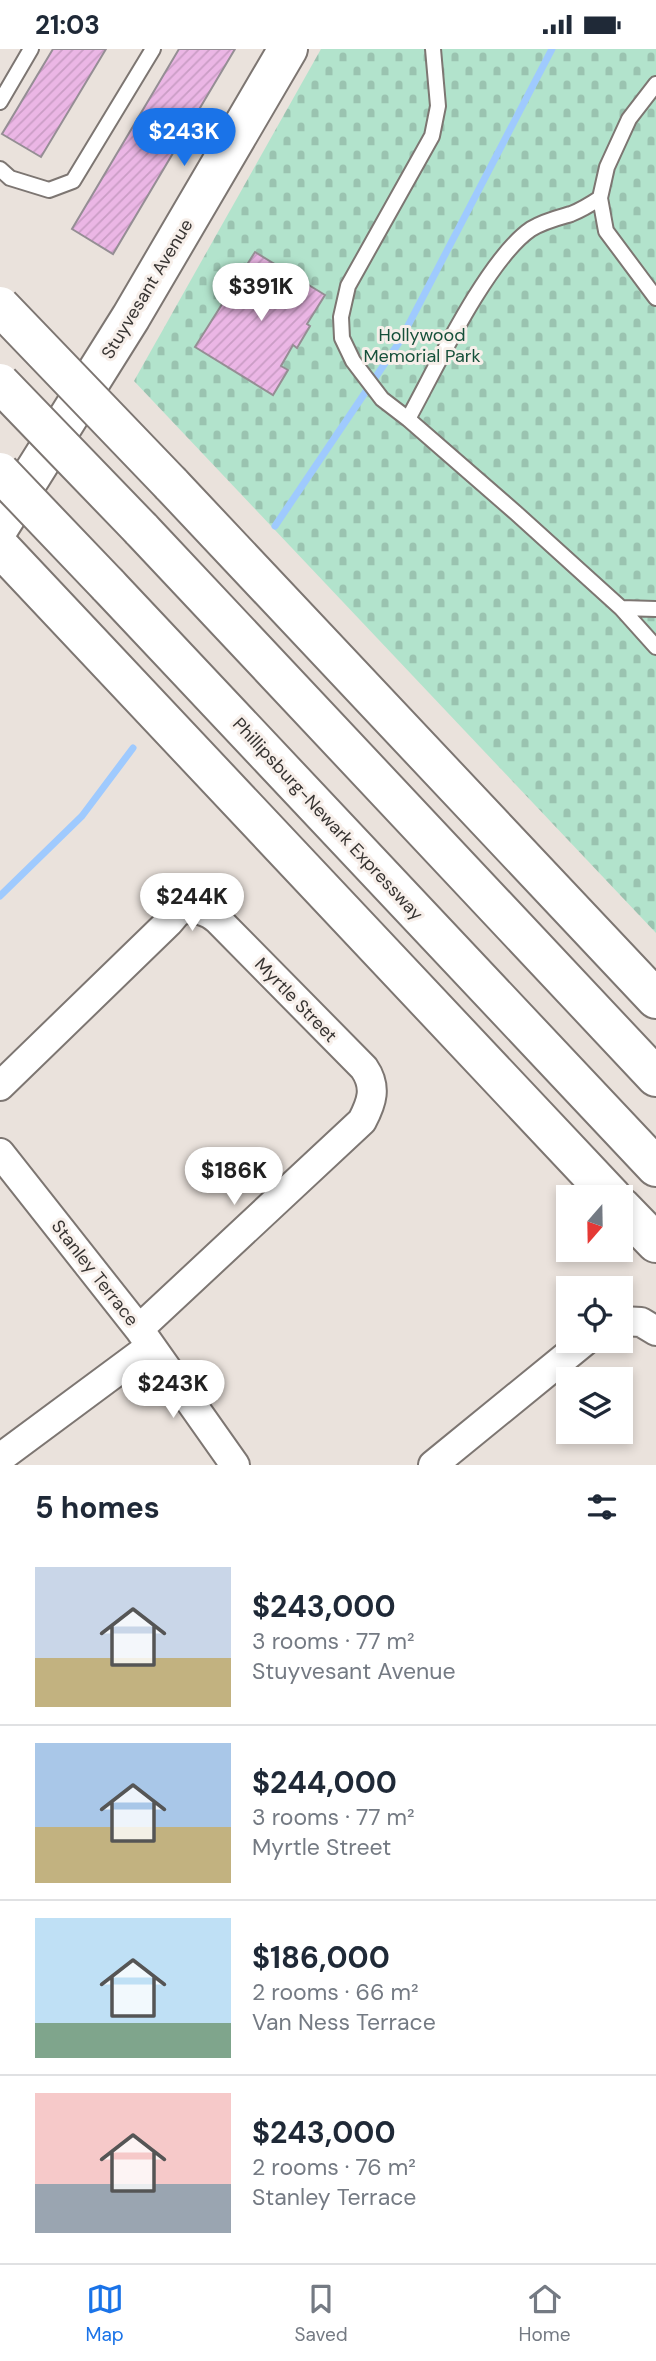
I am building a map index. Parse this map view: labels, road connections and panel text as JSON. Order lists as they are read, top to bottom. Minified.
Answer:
{"streets":{"main road":["Stuyvesant Avenue","Phillipsburg-Newark Expressway"],"street":["Myrtle Street","Stanley Terrace"]},"crossings":[["Myrtle Street","Stanley Terrace"]],"parks":["Hollywood Memorial Park"],"north":"bottom","page":{"status":"21:03","price":["$243K","$391K","$244K","$186K","$243K"],"heading":"5 homes","list":[{"name":"$243,000","note":"3 rooms · 77 m² · Stuyvesant Avenue"},{"name":"$244,000","note":"3 rooms · 77 m² · Myrtle Street"},{"name":"$186,000","note":"2 rooms · 66 m² · Van Ness Terrace"},{"name":"$243,000","note":"2 rooms · 76 m² · Stanley Terrace"}],"tabs":["Map","Saved","Home"]}}
